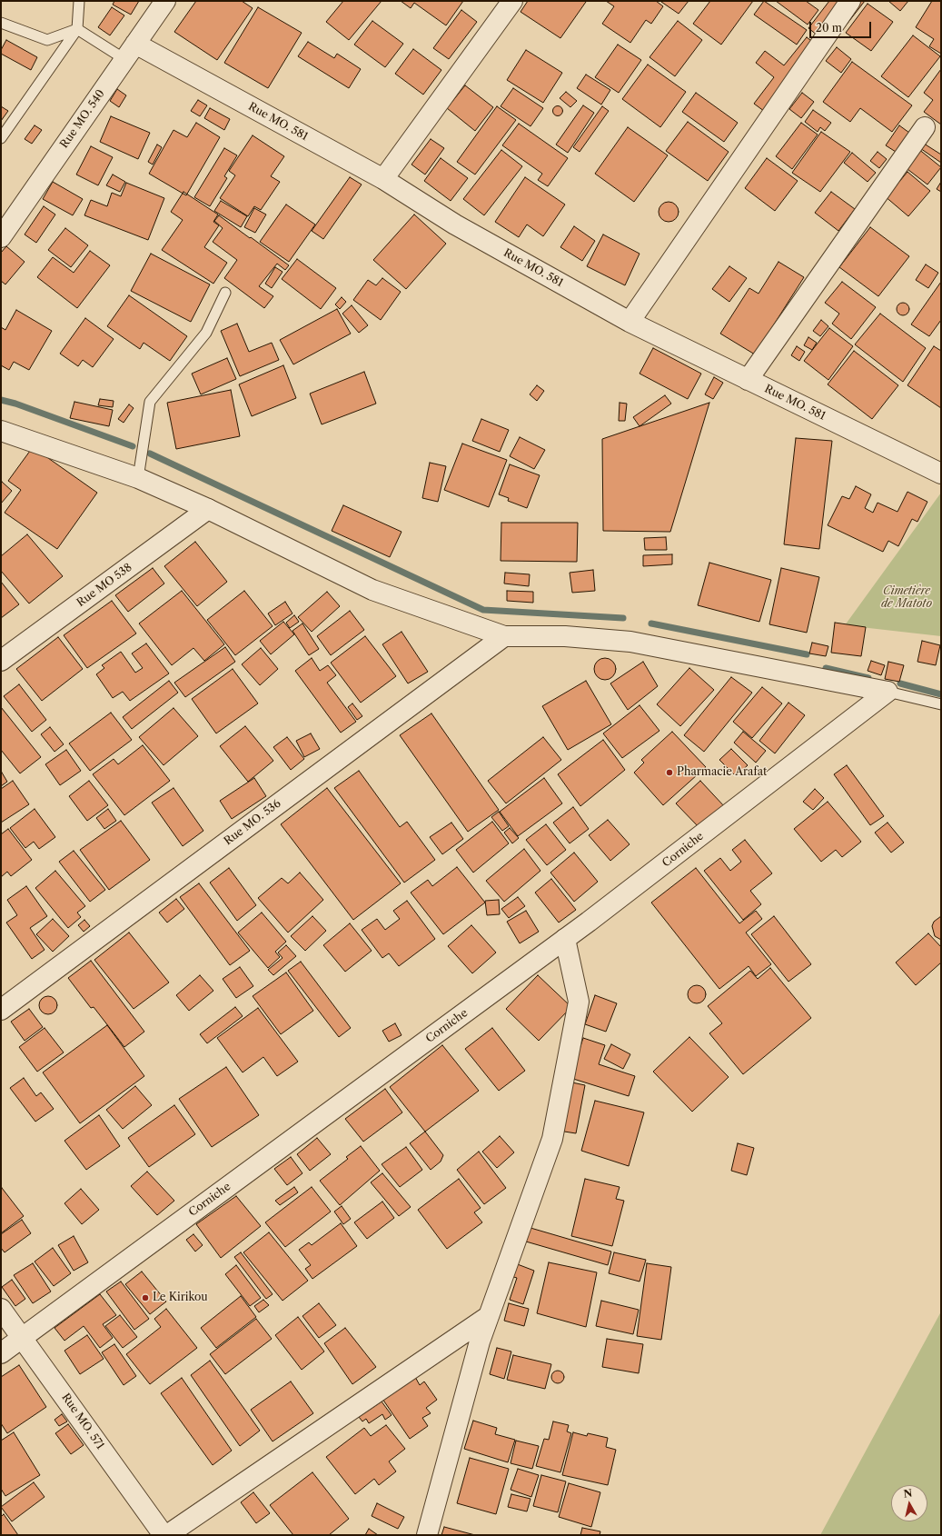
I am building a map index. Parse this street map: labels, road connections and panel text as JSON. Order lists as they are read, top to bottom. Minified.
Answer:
{"streets":{"street":["Rue MO. 540","Rue MO. 581","Rue MO 538","Rue MO. 536","Corniche","Rue MO. 571"]},"crossings":[["Rue MO. 540","Rue MO. 581"],["Corniche","Rue MO. 571"]],"parks":["Cimetière de Matoto"],"places":["Pharmacie Arafat","Le Kirikou"],"scale_bar":"20 m","north":"top"}
